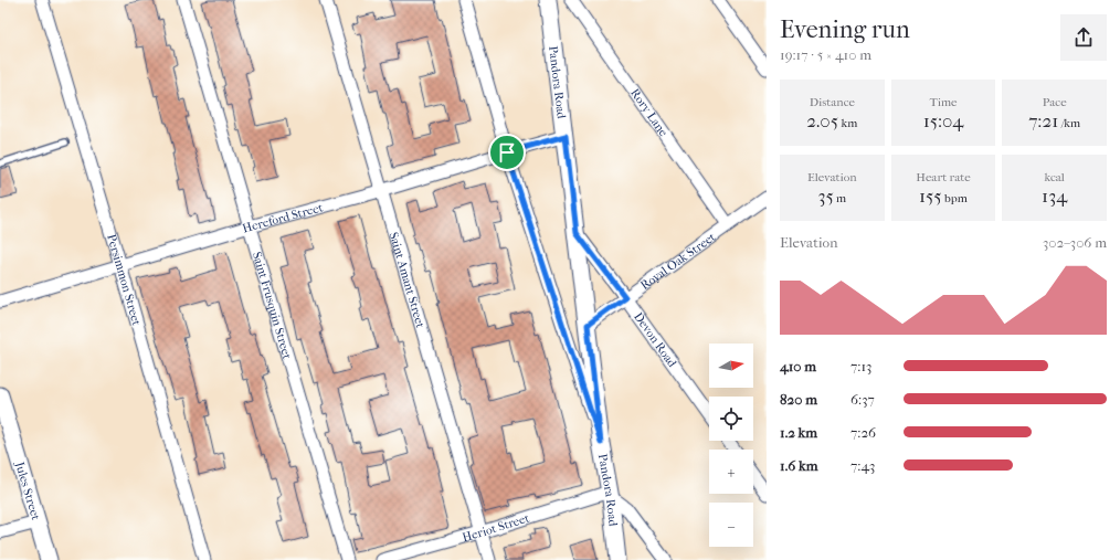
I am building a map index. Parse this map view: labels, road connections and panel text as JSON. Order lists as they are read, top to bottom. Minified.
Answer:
{"streets":{"street":["Pandora Road","Rory Lane","Hereford Street","Royal Oak Street","Persimmon Street","Saint Amant Street","Saint Frusquin Street","Devon Road","Jules Street","Heriot Street"]},"crossings":[["Pandora Road","Hereford Street"],["Pandora Road","Royal Oak Street"],["Pandora Road","Devon Road"],["Pandora Road","Heriot Street"],["Rory Lane","Royal Oak Street"],["Hereford Street","Persimmon Street"],["Hereford Street","Saint Amant Street"],["Hereford Street","Saint Frusquin Street"],["Royal Oak Street","Devon Road"],["Saint Amant Street","Heriot Street"]],"north":"right","page":{"heading":["Evening run","19:17 · 5 × 410 m"],"stats":[["Distance","2.05 km"],["Time","15:04"],["Pace","7:21 /km"],["Elevation","35 m"],["Heart rate","155 bpm"],["kcal","134"]],"chart":["Elevation","302–306 m"],"map_buttons":["+","−"],"list":[{"name":"410 m","note":"7:13"},{"name":"820 m","note":"6:37"},{"name":"1.2 km","note":"7:26"},{"name":"1.6 km","note":"7:43"}]}}
